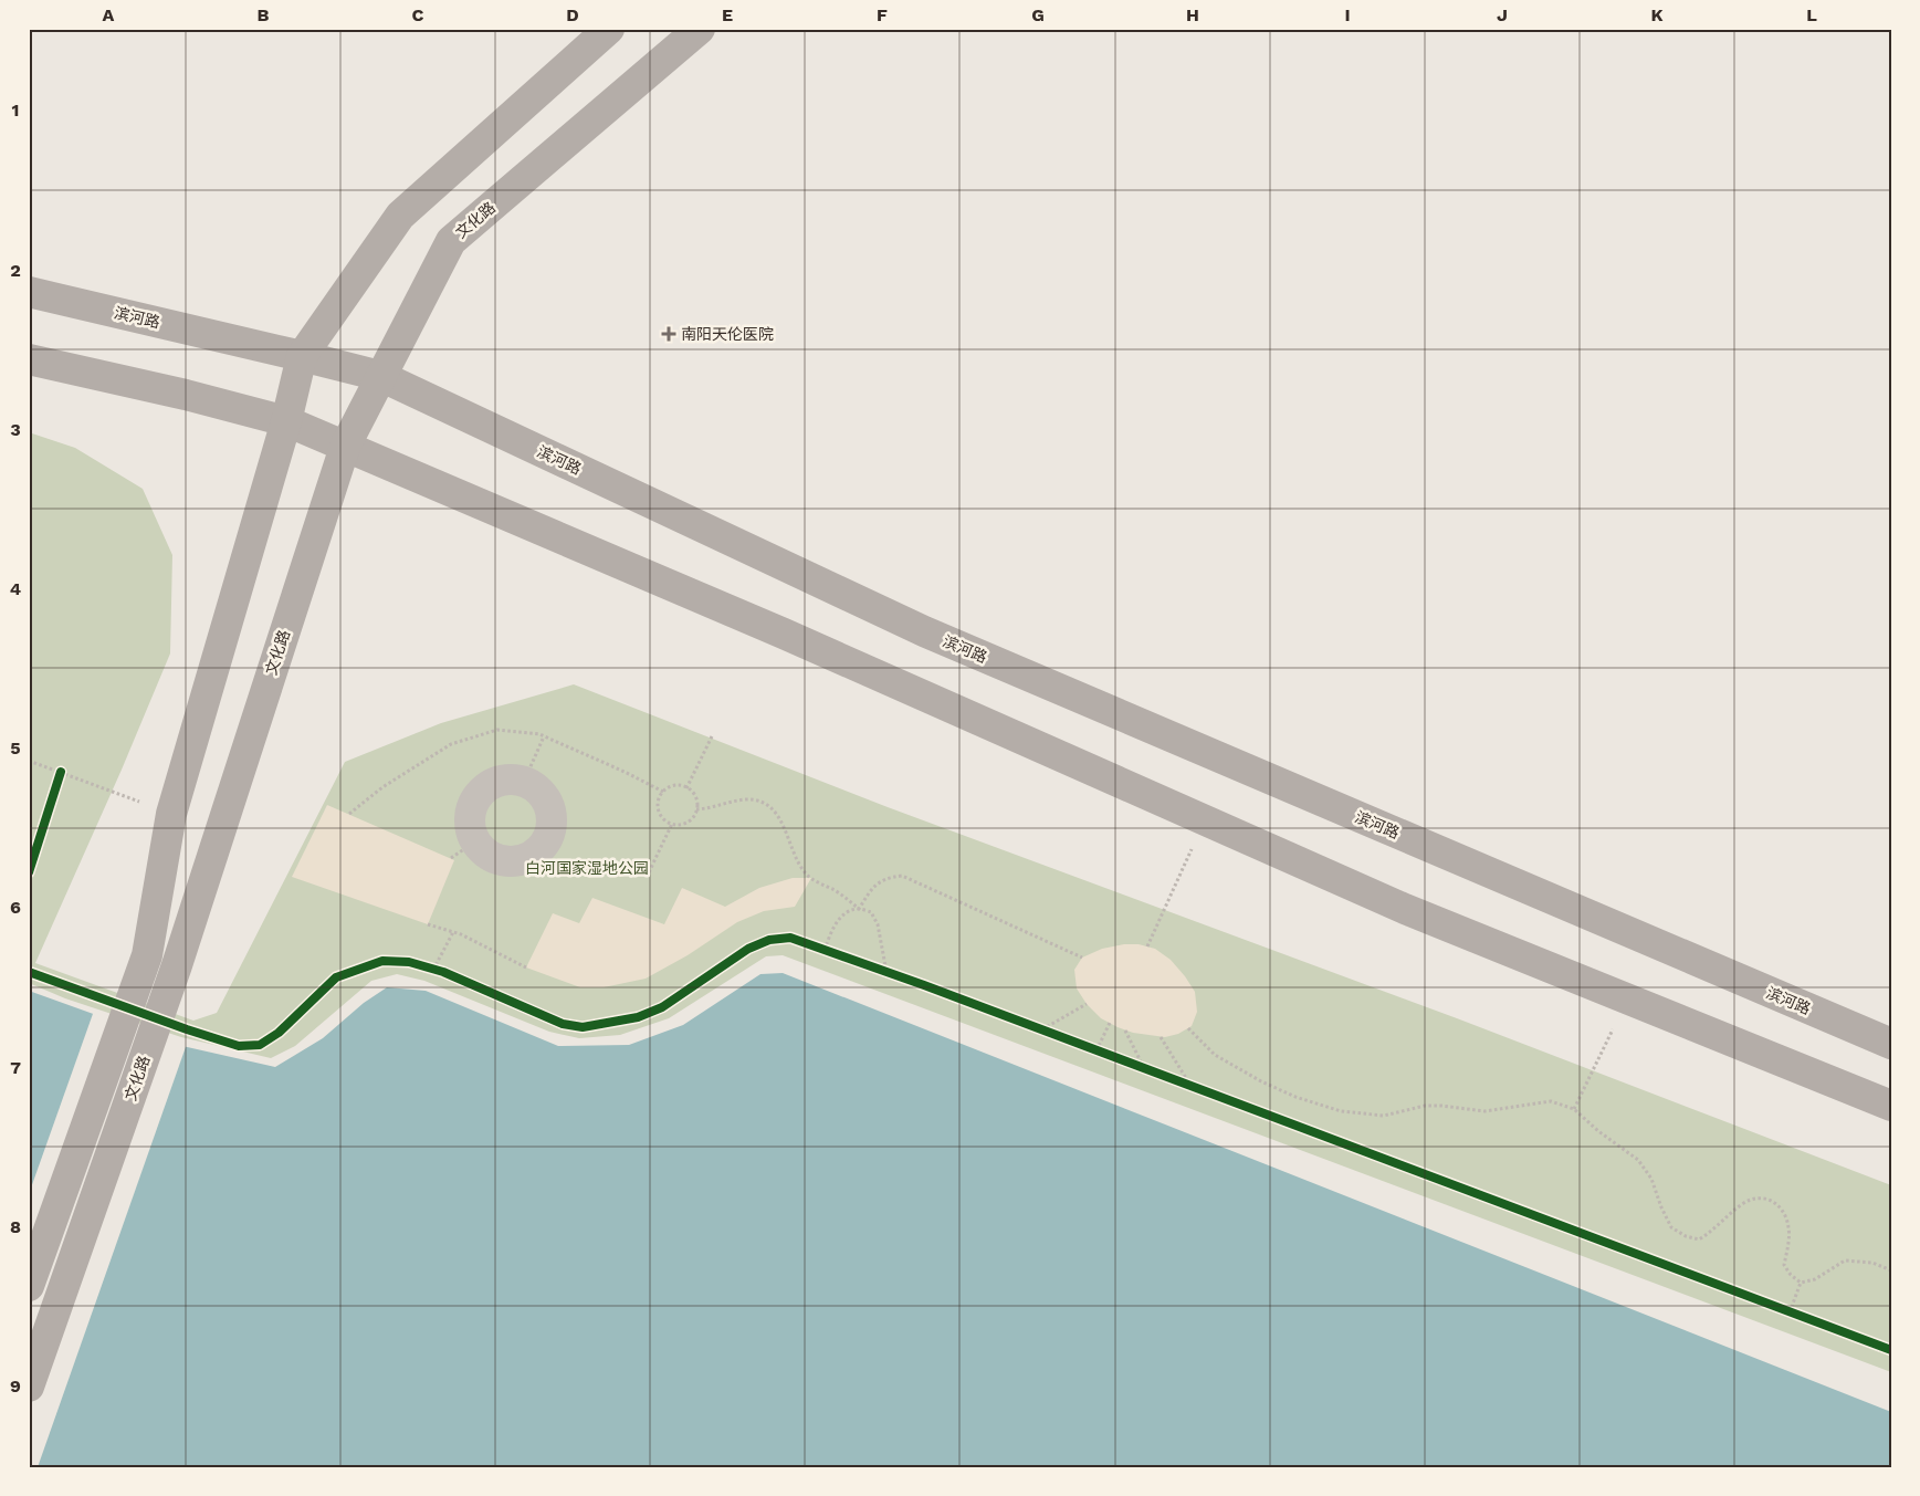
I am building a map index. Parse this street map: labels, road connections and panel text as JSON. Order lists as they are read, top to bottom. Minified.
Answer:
{"streets":{"main road":["文化路","滨河路"]},"crossings":[["文化路","滨河路"]],"parks":["白河国家湿地公园"],"places":{"health":["南阳天伦医院"]},"grid":{"columns":["A","B","C","D","E","F","G","H","I","J","K","L"],"rows":["1","2","3","4","5","6","7","8","9"]}}
